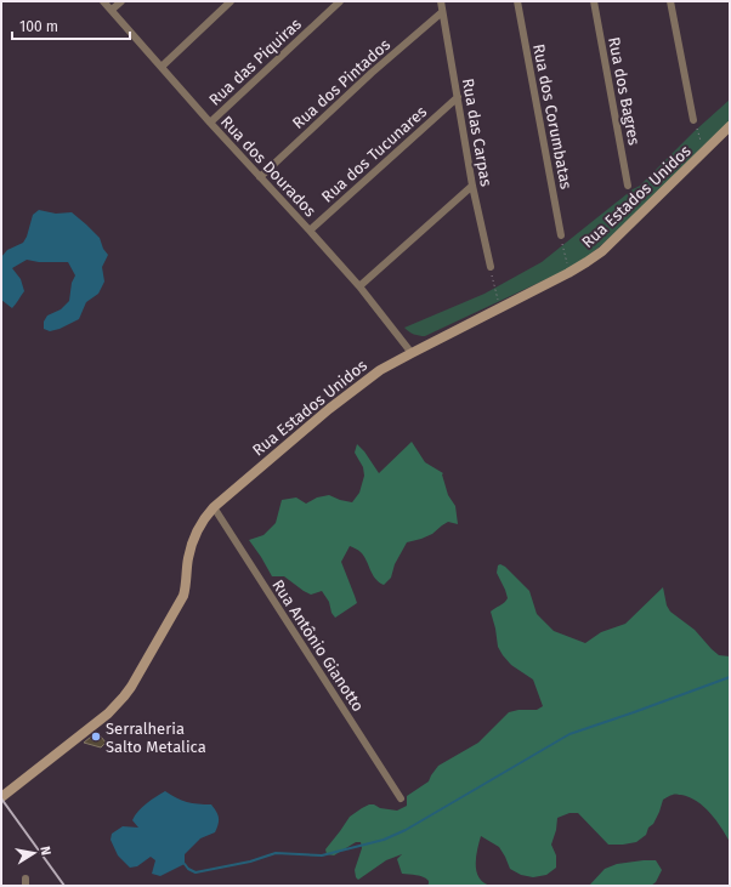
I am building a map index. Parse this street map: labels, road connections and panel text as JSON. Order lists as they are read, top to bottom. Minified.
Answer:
{"streets":{"street":["Rua das Piquiras","Rua dos Pintados","Rua dos Bagres","Rua dos Corumbatas","Rua das Carpas","Rua dos Tucunares","Rua dos Dourados","Rua Estados Unidos","Rua Antônio Gianotto"]},"crossings":[["Rua das Piquiras","Rua dos Dourados"],["Rua dos Pintados","Rua das Carpas"],["Rua dos Pintados","Rua dos Dourados"],["Rua das Carpas","Rua dos Tucunares"],["Rua dos Tucunares","Rua dos Dourados"],["Rua dos Dourados","Rua Estados Unidos"],["Rua Estados Unidos","Rua Antônio Gianotto"]],"places":["Serralheria Salto Metalica"],"scale_bar":"100 m","north":"right"}
